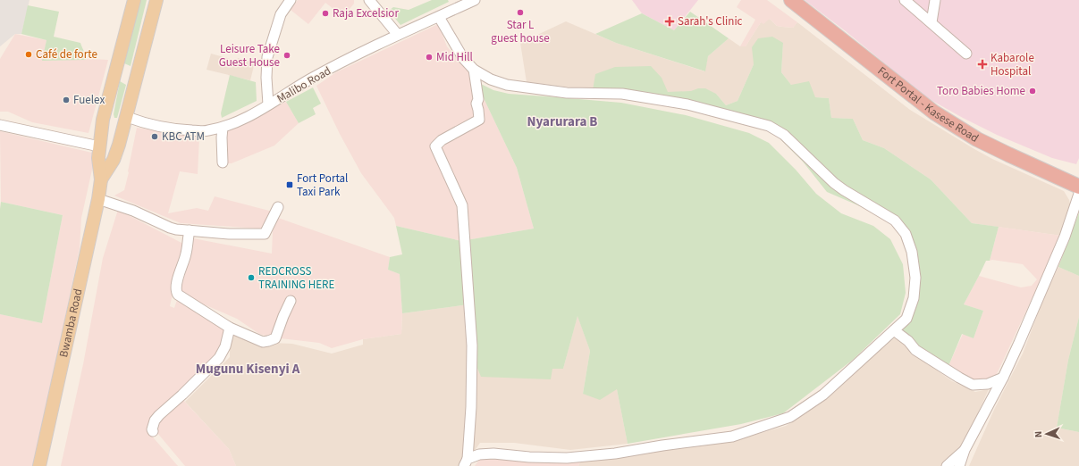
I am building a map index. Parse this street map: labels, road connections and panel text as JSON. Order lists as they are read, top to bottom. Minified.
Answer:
{"streets":{"highway":["Fort Portal - Kasese Road"],"main road":["Bwamba Road"],"street":["Malibo Road"]},"crossings":[["Malibo Road","Bwamba Road"]],"districts":["Nyarurara B","Mugunu Kisenyi A"],"places":{"other":["Star L guest house","Raja Excelsior","Café de forte","Leisure Take Guest House","Mid Hill","Toro Babies Home","Fuelex","KBC ATM","REDCROSS TRAINING HERE"],"health":["Sarah's Clinic","Kabarole Hospital"],"transit":["Fort Portal Taxi Park"]},"north":"left"}
